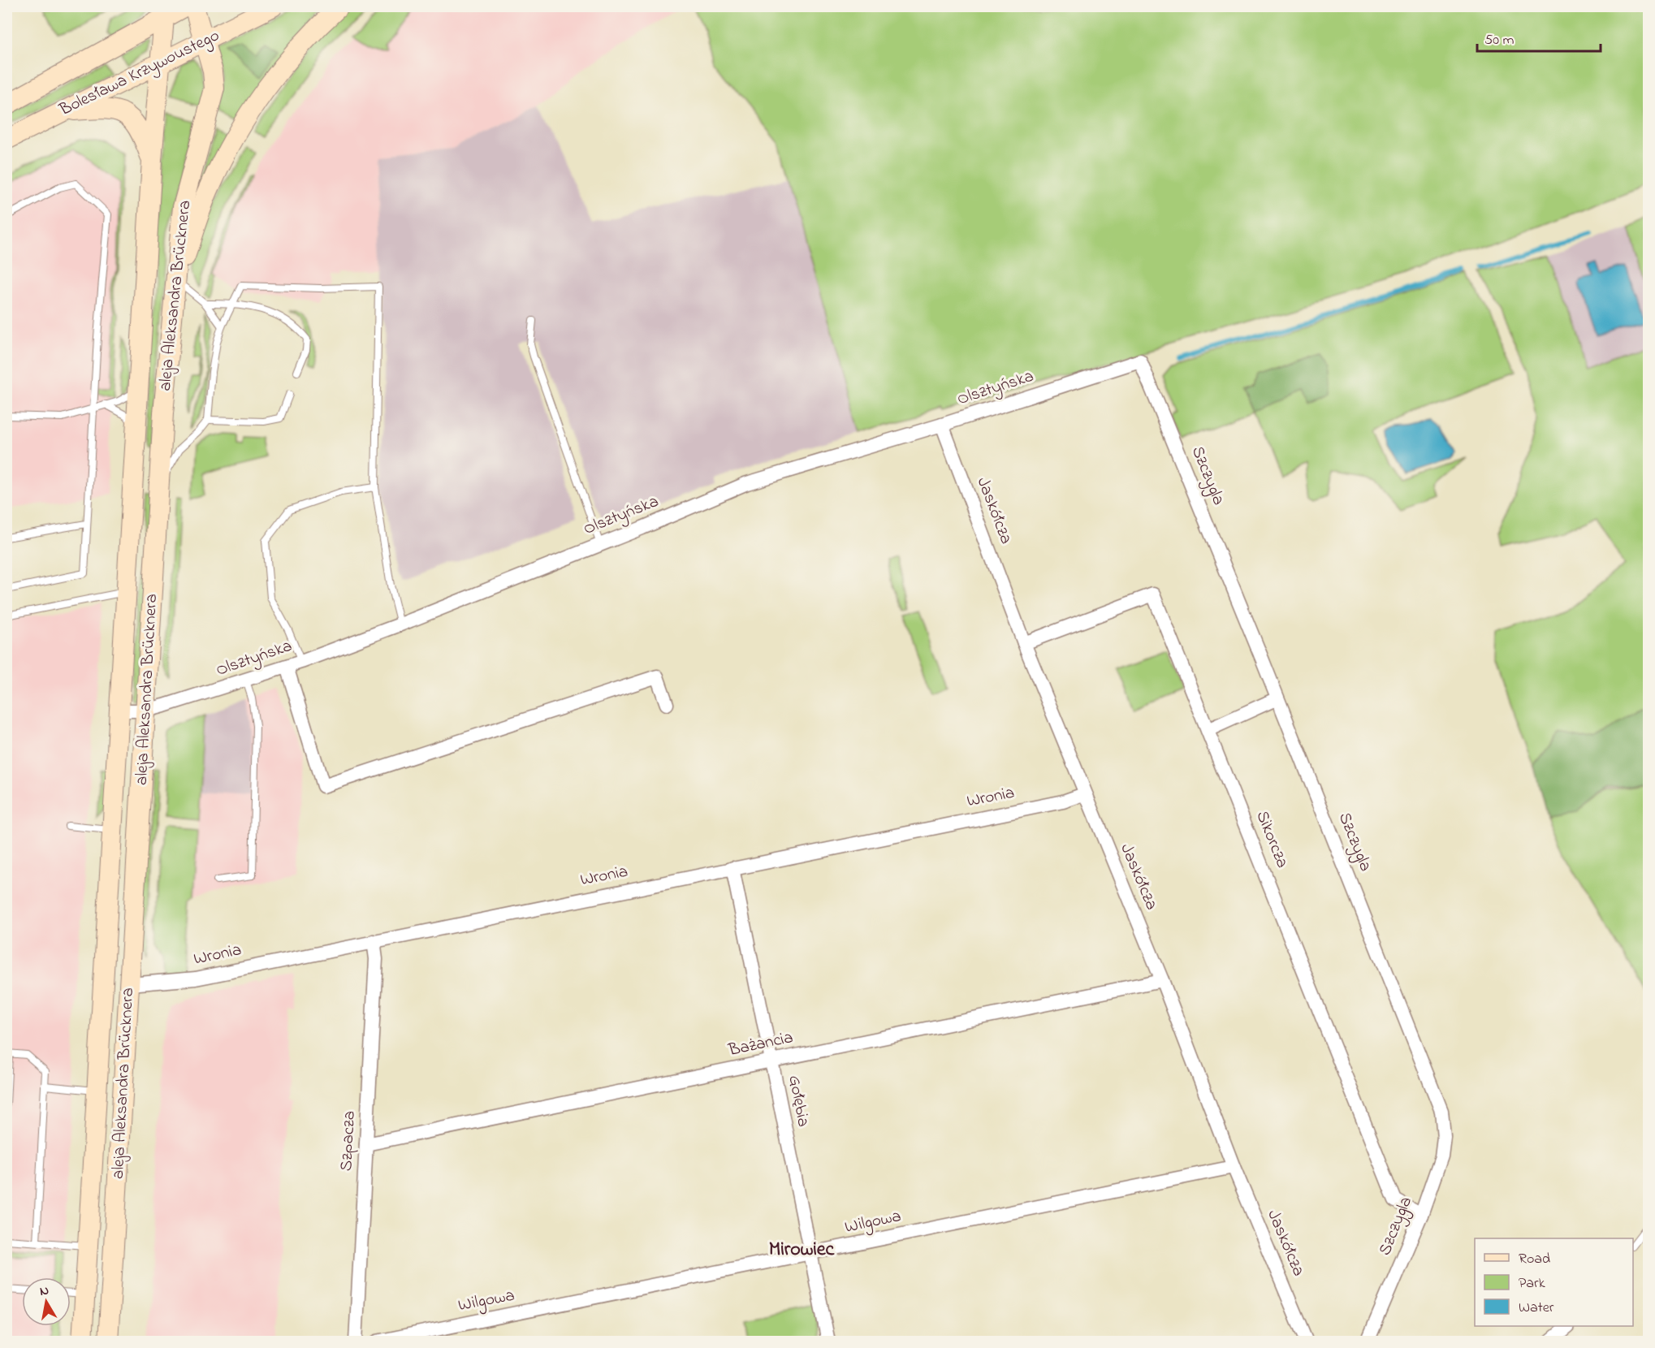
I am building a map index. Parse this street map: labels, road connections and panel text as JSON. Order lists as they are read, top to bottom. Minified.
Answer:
{"streets":{"main road":["Bolesława Krzywoustego","aleja Aleksandra Brücknera"],"street":["Olsztyńska","Szczygla","Jaskółcza","Wronia","Sikorcza","Bażancia","Gołębia","Szpacza","Wilgowa"]},"crossings":[["Bolesława Krzywoustego","aleja Aleksandra Brücknera"],["aleja Aleksandra Brücknera","Olsztyńska"],["aleja Aleksandra Brücknera","Wronia"],["Olsztyńska","Szczygla"],["Olsztyńska","Jaskółcza"],["Szczygla","Sikorcza"],["Jaskółcza","Wronia"],["Jaskółcza","Sikorcza"],["Jaskółcza","Bażancia"],["Jaskółcza","Wilgowa"],["Wronia","Gołębia"],["Wronia","Szpacza"],["Bażancia","Gołębia"],["Bażancia","Szpacza"],["Gołębia","Wilgowa"]],"districts":["Mirowiec"],"legend":["Road","Park","Water"],"scale_bar":"50 m","north":"top"}
